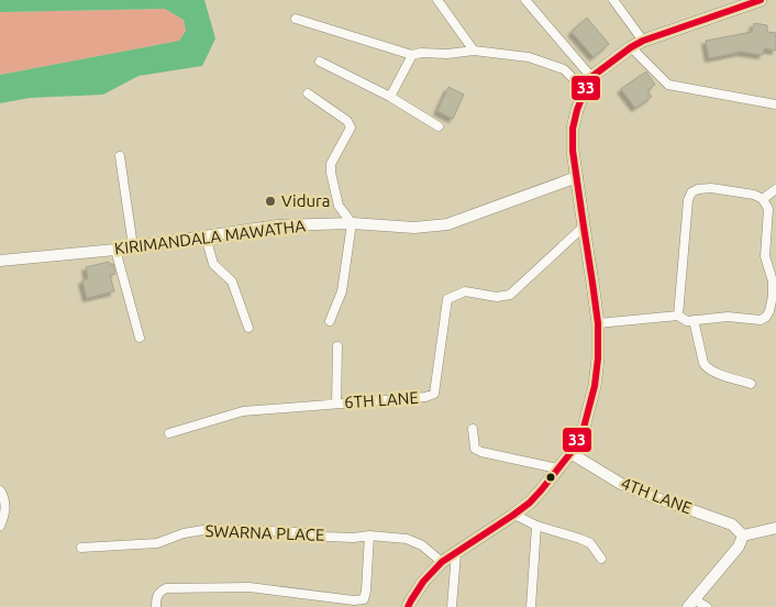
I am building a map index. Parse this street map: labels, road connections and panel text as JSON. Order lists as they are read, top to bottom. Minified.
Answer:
{"streets":{"main road":["KIRIMANDALA MAWATHA","4TH LANE"],"street":["6TH LANE","SWARNA PLACE"]},"places":["Vidura"],"lines":["transit line 33"]}
